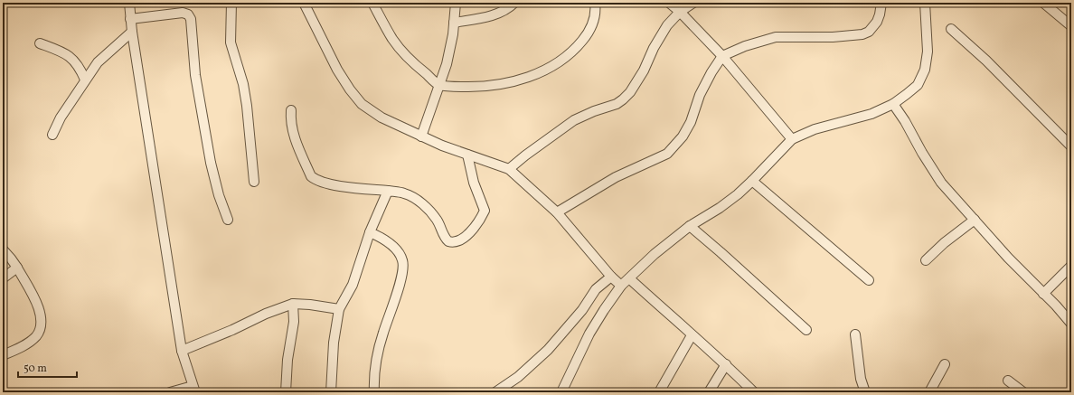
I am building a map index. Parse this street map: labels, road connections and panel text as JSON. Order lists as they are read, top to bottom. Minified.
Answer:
{"scale_bar":"50 m"}
